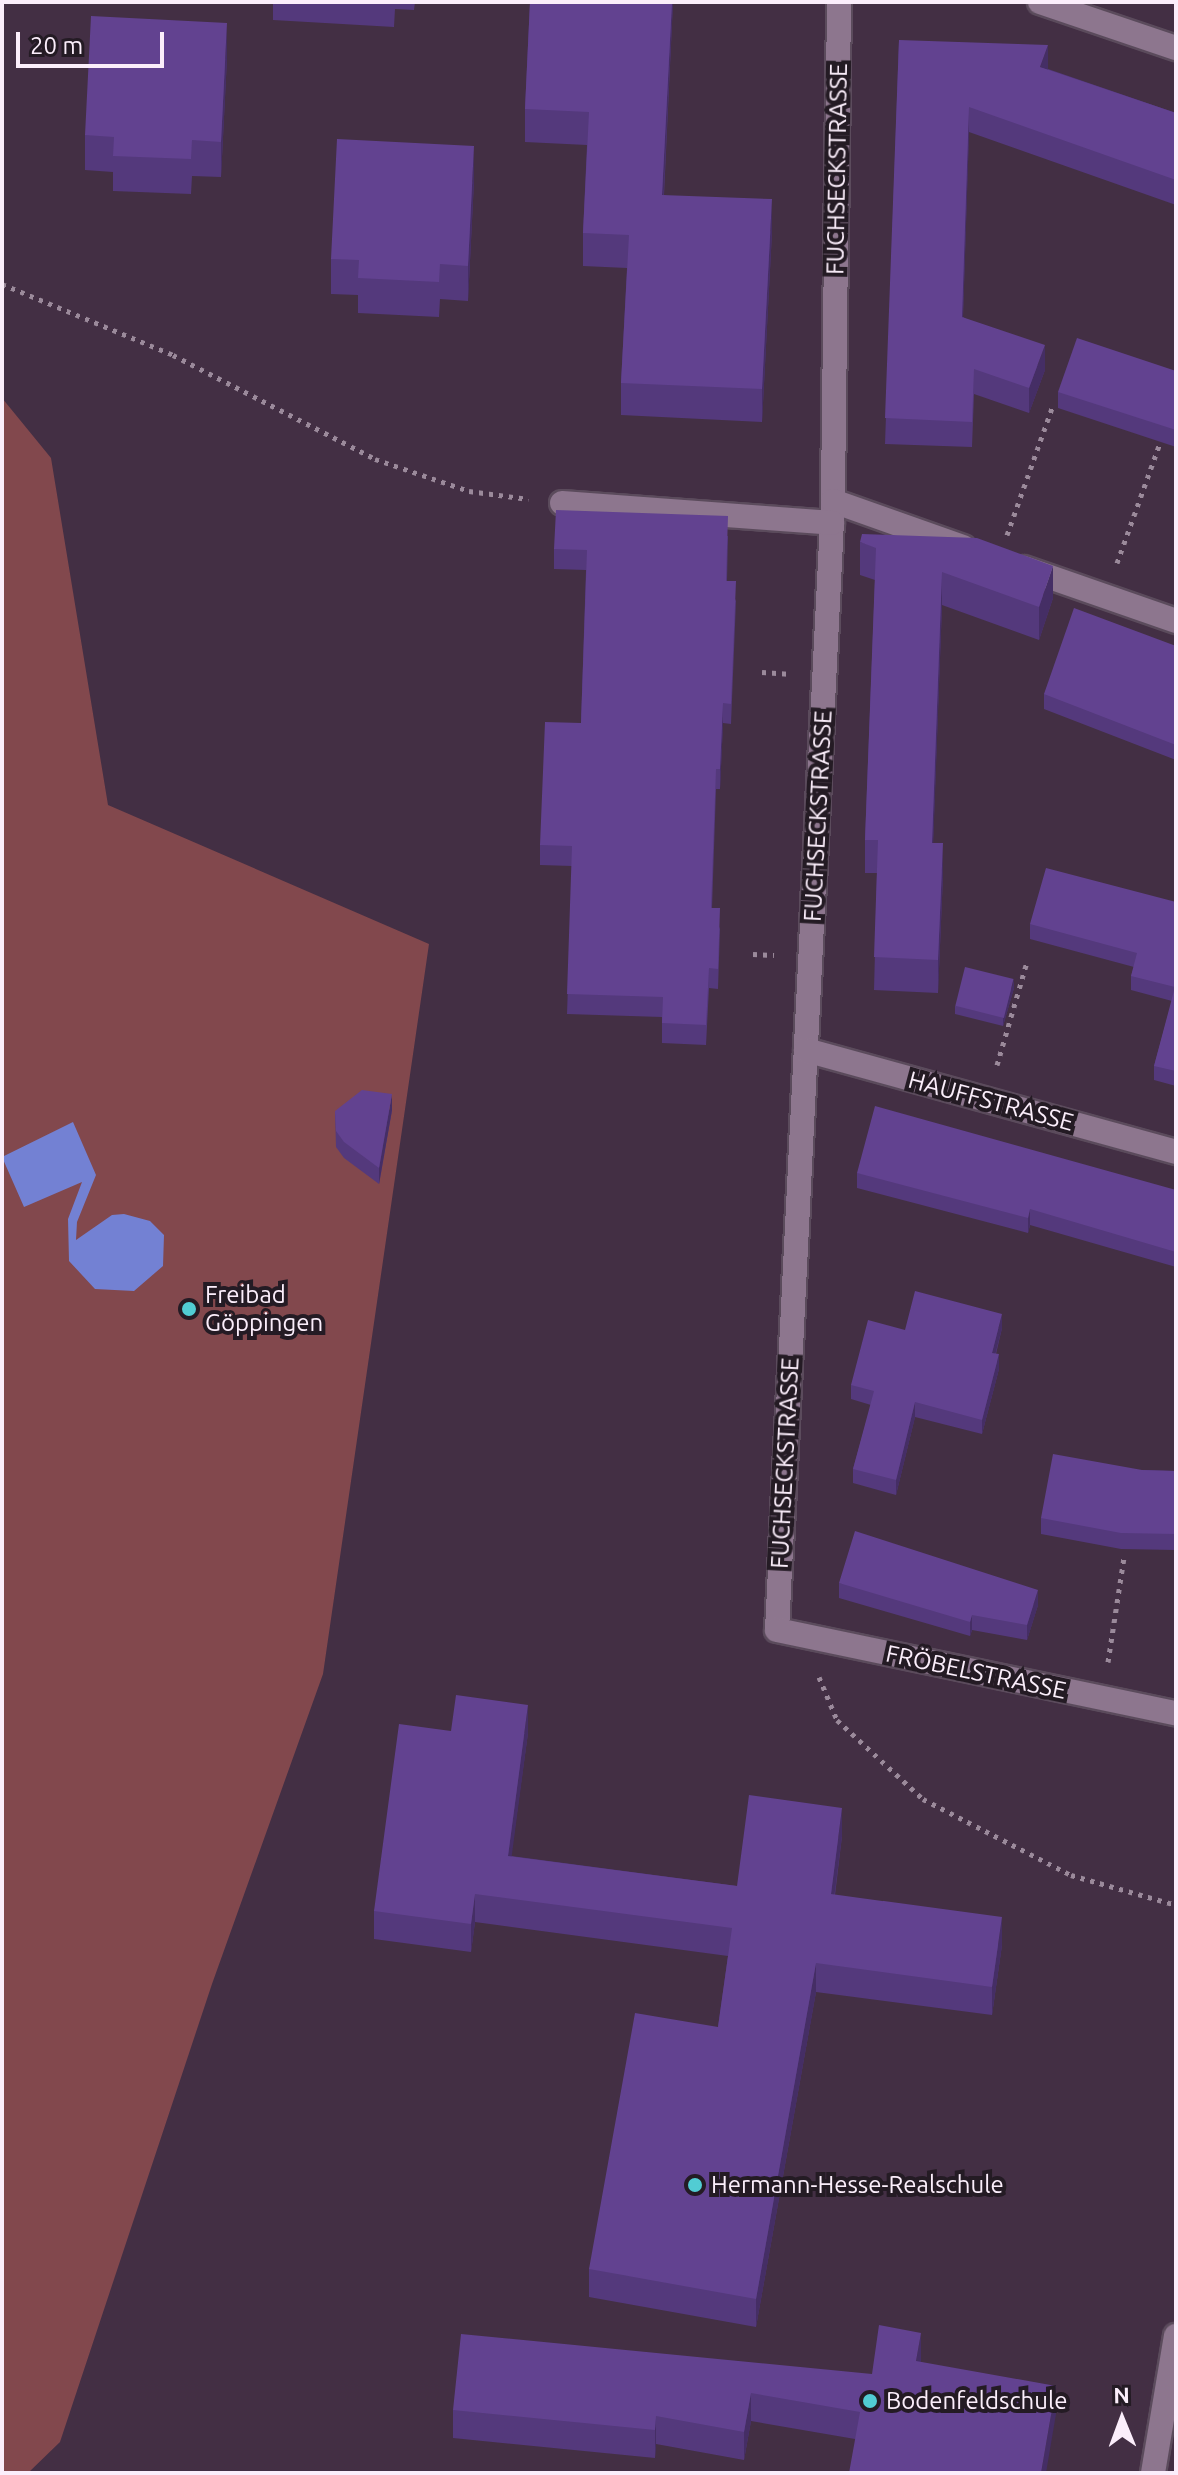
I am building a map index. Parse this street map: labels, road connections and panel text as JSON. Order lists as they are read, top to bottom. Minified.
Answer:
{"streets":{"street":["FUCHSECKSTRASSE","HAUFFSTRASSE","FRÖBELSTRASSE"]},"crossings":[["FUCHSECKSTRASSE","HAUFFSTRASSE"],["FUCHSECKSTRASSE","FRÖBELSTRASSE"]],"places":["Freibad Göppingen","Hermann-Hesse-Realschule","Bodenfeldschule"],"scale_bar":"20 m","north":"top"}
